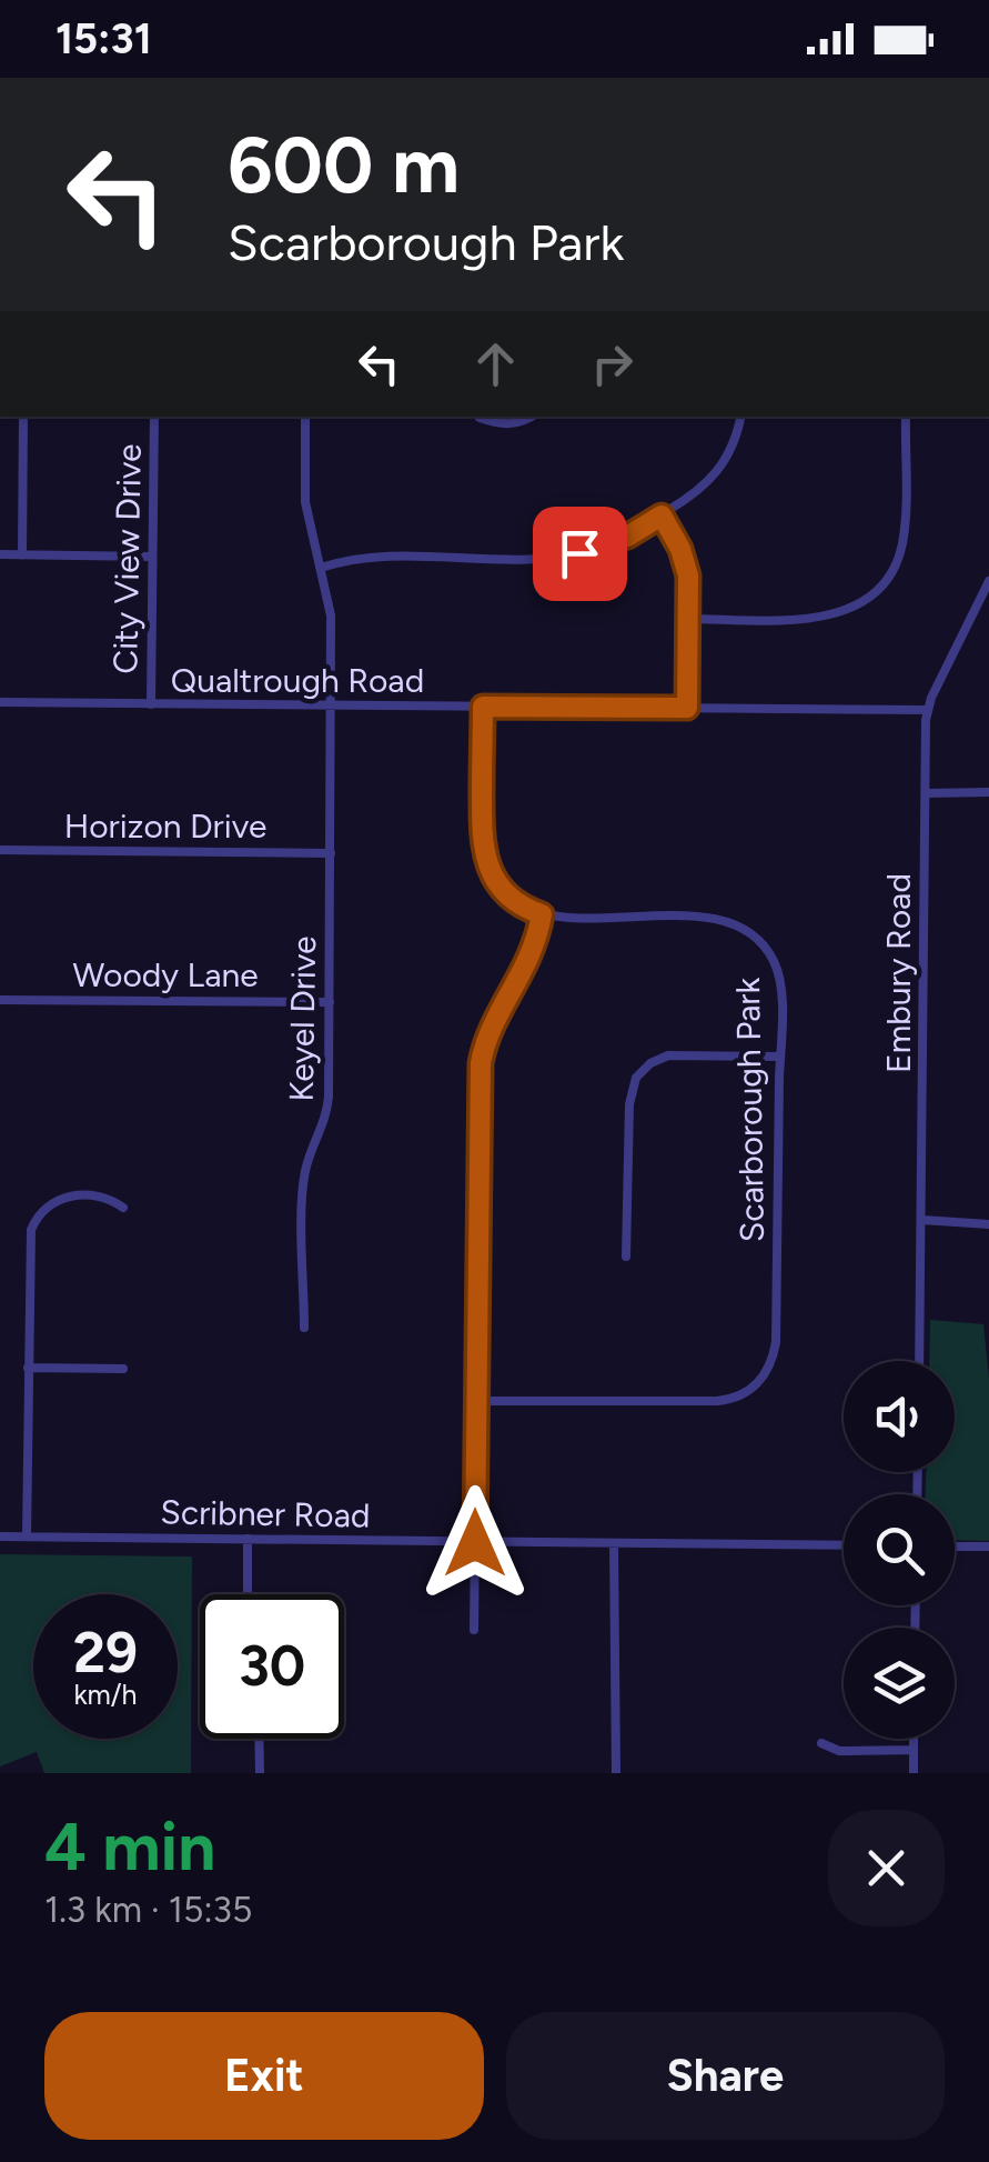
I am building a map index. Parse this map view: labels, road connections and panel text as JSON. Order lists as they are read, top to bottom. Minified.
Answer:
{"streets":{"street":["City View Drive","Qualtrough Road","Horizon Drive","Embury Road","Woody Lane","Keyel Drive","Scarborough Park","Scribner Road"]},"crossings":[["City View Drive","Qualtrough Road"],["Qualtrough Road","Embury Road"],["Qualtrough Road","Keyel Drive"],["Horizon Drive","Keyel Drive"],["Woody Lane","Keyel Drive"]],"page":{"status":"15:31","turn":["600 m","Scarborough Park"],"speed":"29 km/h","limit":"30","heading":["4 min","1.3 km · 15:35"],"buttons":["Exit","Share"]}}
